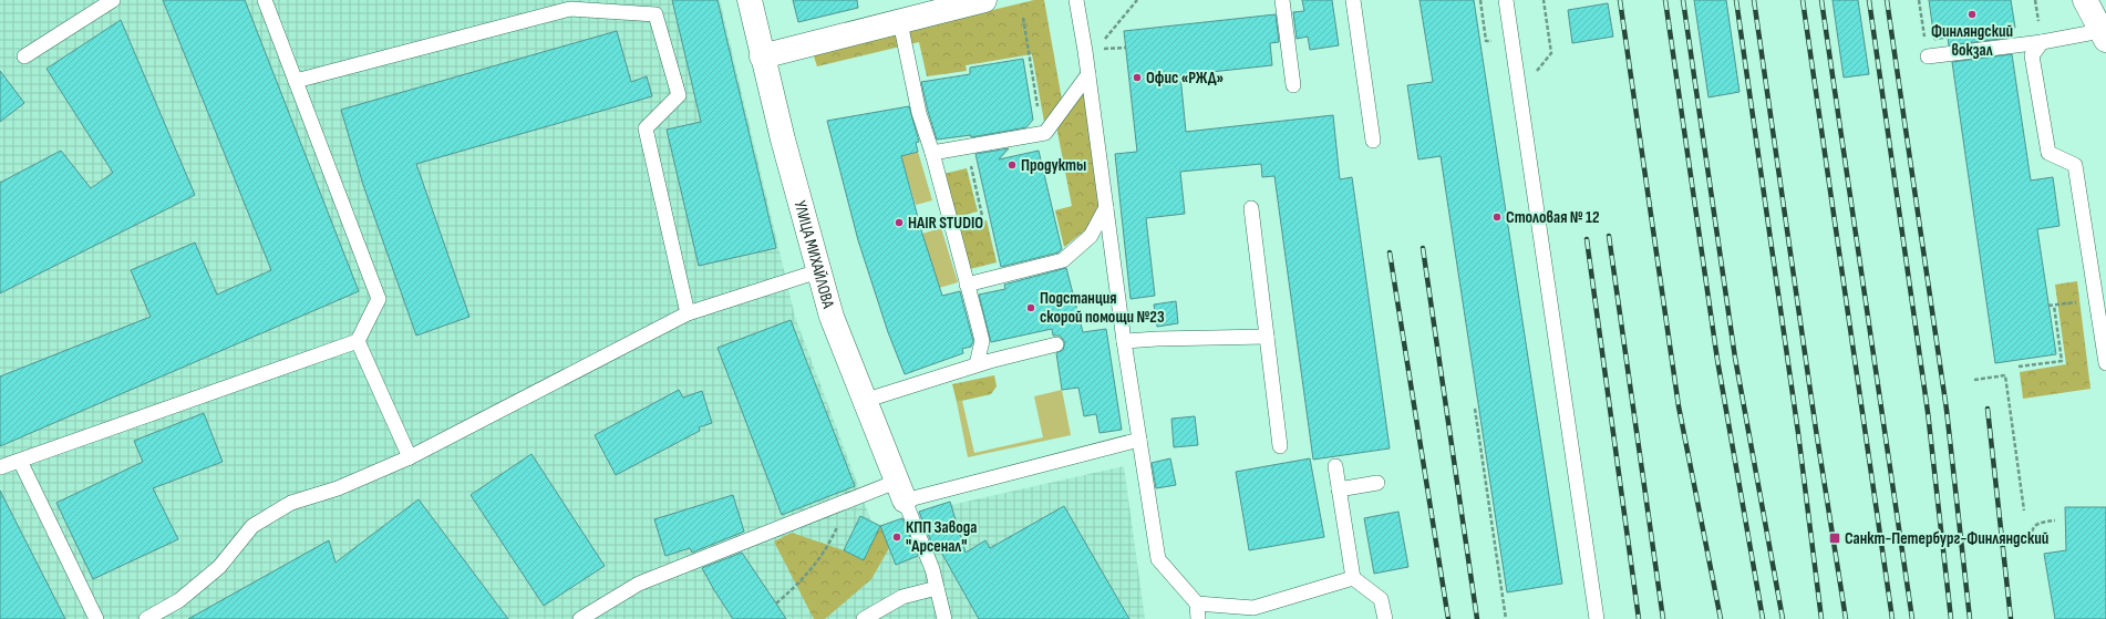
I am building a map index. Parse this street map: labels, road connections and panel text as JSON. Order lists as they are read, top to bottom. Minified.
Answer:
{"streets":{"street":["УЛИЦА МИХАЙЛОВА"]},"places":{"other":["Финляндский вокзал","Офис «РЖД»","Продукты","Столовая № 12","HAIR STUDIO","Подстанция скорой помощи №23","КПП Завода \"Арсенал\""],"transit":["Санкт-Петербург-Финляндский"]}}
